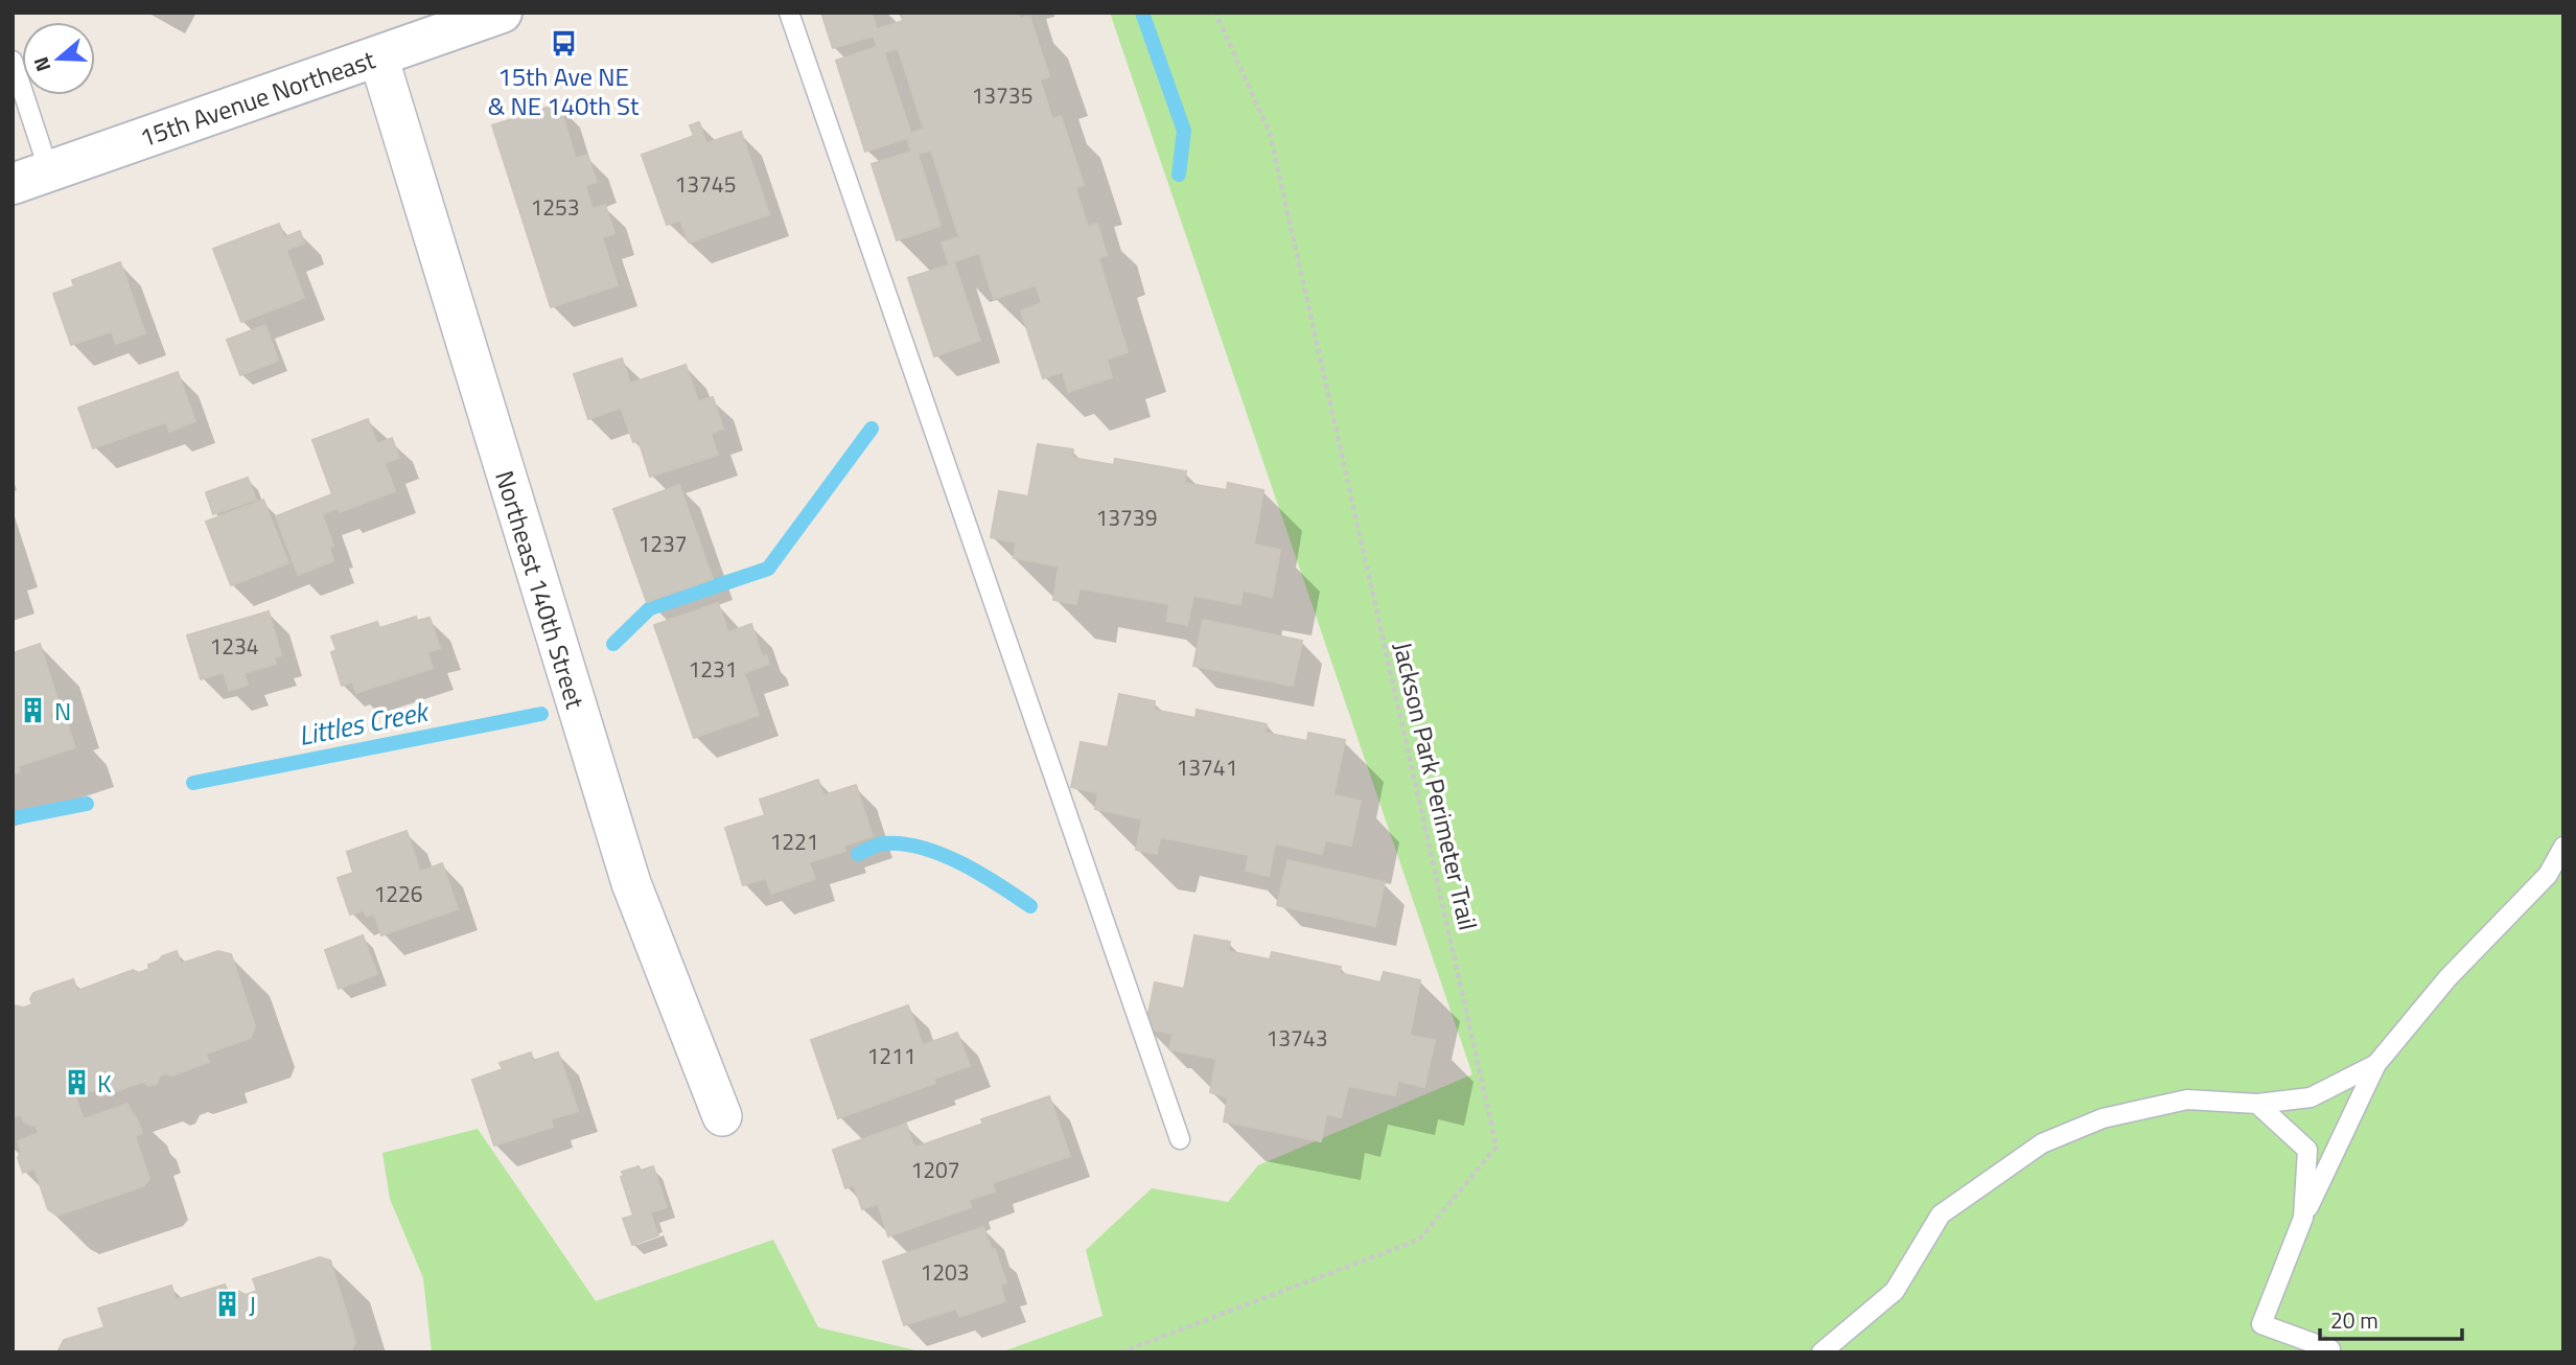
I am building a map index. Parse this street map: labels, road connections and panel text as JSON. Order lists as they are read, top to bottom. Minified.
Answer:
{"streets":{"main road":["15th Avenue Northeast"],"street":["Northeast 140th Street"],"path":["Jackson Park Perimeter Trail"]},"crossings":[["15th Avenue Northeast","Northeast 140th Street"]],"water":["Littles Creek"],"places":{"bus stop":["15th Ave NE & NE 140th St"],"building":["N","K","J"]},"house_numbers":["13735","13745","1253","13739","1237","1234","1231","13741","1221","1226","13743","1211","1207","1203"],"scale_bar":"20 m","north":"left"}
